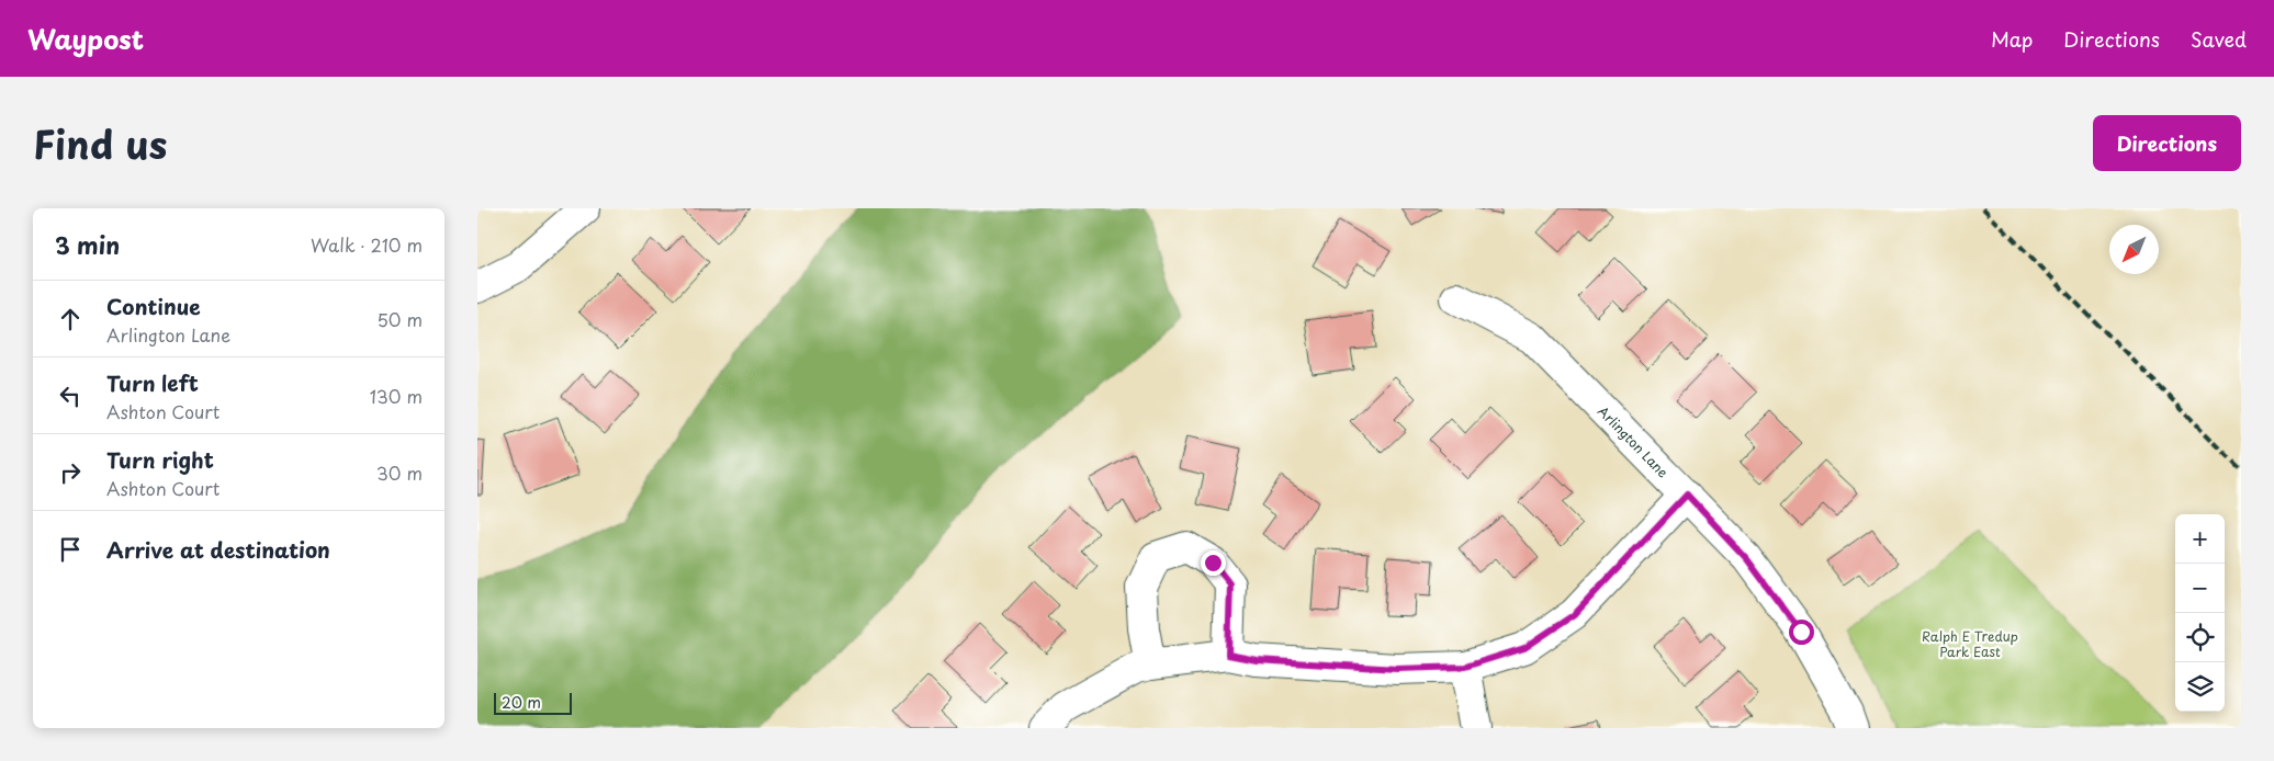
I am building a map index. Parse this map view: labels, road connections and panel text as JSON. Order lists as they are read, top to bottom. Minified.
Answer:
{"streets":{"street":["Arlington Lane"]},"parks":["Ralph E Tredup Park East"],"scale_bar":"20 m","north":"bottom left","page":{"header":"Waypost","nav":["Map","Directions","Saved"],"title":"Find us","buttons":"Directions","heading":["3 min","Walk · 210 m"],"list":[["Continue","Arlington Lane","50 m"],["Turn left","Ashton Court","130 m"],["Turn right","Ashton Court","30 m"],"Arrive at destination"],"map_buttons":["+","−"],"scale":"20 m"}}
